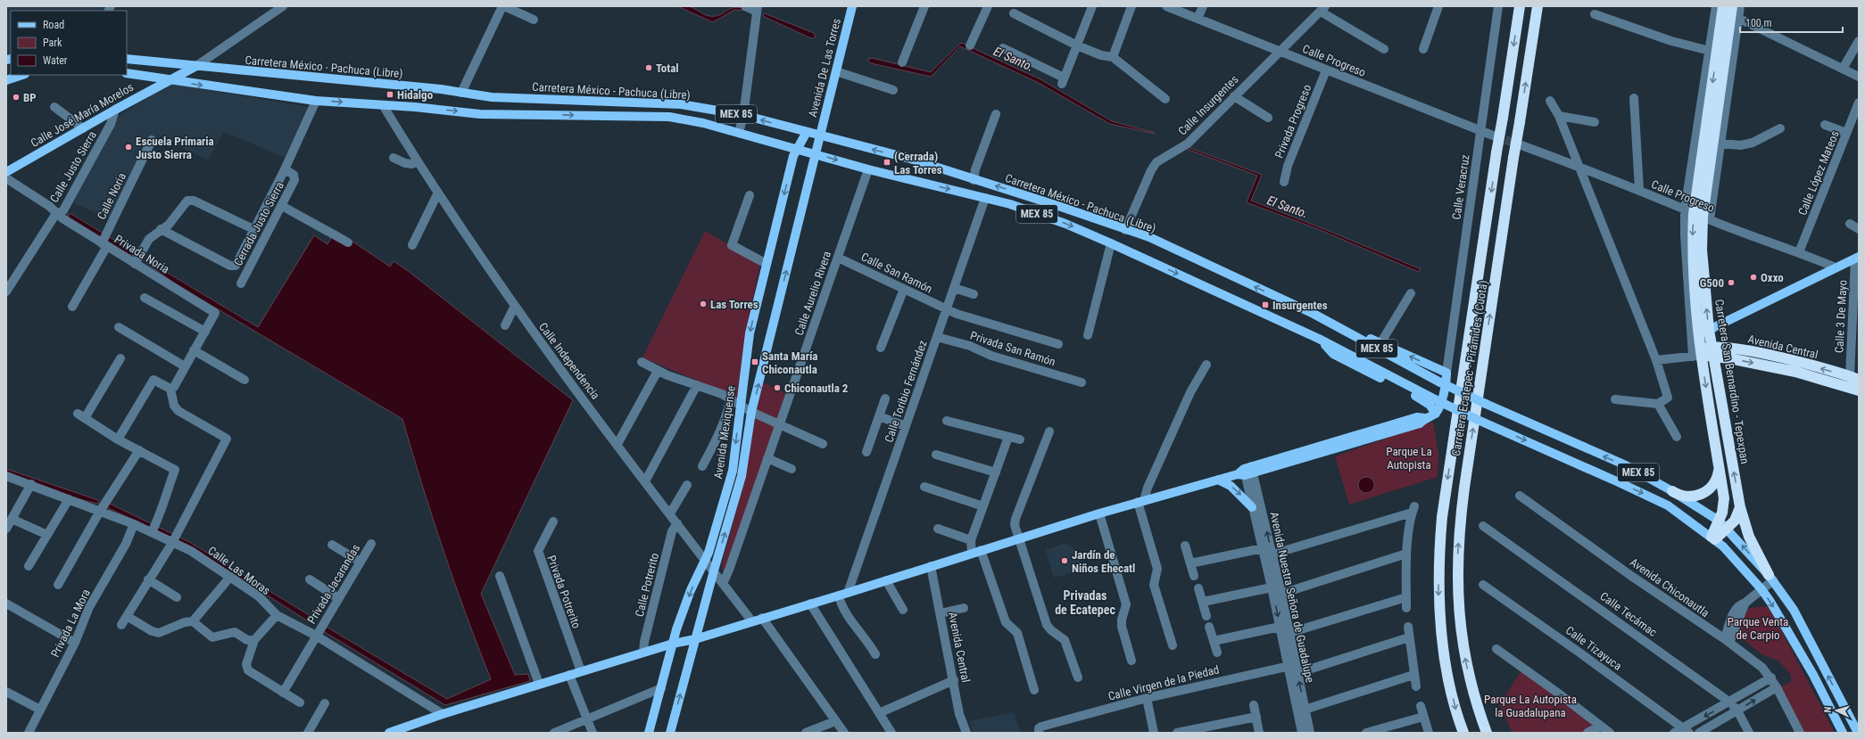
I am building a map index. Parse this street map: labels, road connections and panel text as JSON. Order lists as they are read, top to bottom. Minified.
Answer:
{"streets":{"highway":["Avenida Central","Carretera Ecatepec - Pirámides (Cuota)","Carretera San Bernardino - Tepexpan"],"main road":["Carretera México - Pachuca (Libre)","Avenida De Las Torres","MEX 85","Calle José María Morelos","Avenida Mexiquense"],"street":["Calle Progreso","Calle Insurgentes","Privada Progreso","Calle Justo Sierra","Calle López Mateos","Calle Veracruz","Calle Noria","Cerrada Justo Sierra","Privada Noria","Calle San Ramón","Calle Aurelio Rivera","Calle 3 De Mayo","Privada San Ramón","Calle Independencia","Calle Toribio Fernández","Calle Las Moras","Privada Jacarandas","Calle Potrerito","Avenida Chiconautla","Privada Potrerito","Avenida Nuestra Señora de Guadalupe","Calle Tecámac","Privada La Mora","Calle Tizayuca","Calle Virgen de la Piedad"]},"crossings":[["Calle Progreso","Calle Insurgentes"],["Calle Progreso","Privada Progreso"],["Calle Progreso","Calle López Mateos"],["Calle Progreso","Calle Veracruz"],["Calle Progreso","Carretera San Bernardino - Tepexpan"],["Carretera México - Pachuca (Libre)","Avenida De Las Torres"],["Carretera México - Pachuca (Libre)","Calle Insurgentes"],["Carretera México - Pachuca (Libre)","Calle José María Morelos"],["Carretera México - Pachuca (Libre)","Cerrada Justo Sierra"],["Carretera México - Pachuca (Libre)","Calle Aurelio Rivera"],["Carretera México - Pachuca (Libre)","Calle Independencia"],["Carretera México - Pachuca (Libre)","Carretera San Bernardino - Tepexpan"],["Carretera México - Pachuca (Libre)","Calle Toribio Fernández"],["Carretera México - Pachuca (Libre)","Avenida Mexiquense"],["Avenida De Las Torres","Avenida Mexiquense"],["Calle José María Morelos","Calle Justo Sierra"],["Calle Justo Sierra","Privada Noria"],["Calle Noria","Privada Noria"],["Calle San Ramón","Calle Aurelio Rivera"],["Calle San Ramón","Calle Toribio Fernández"],["Calle Aurelio Rivera","Calle Independencia"],["Calle 3 De Mayo","Avenida Central"],["Avenida Central","Carretera San Bernardino - Tepexpan"],["Privada San Ramón","Calle Toribio Fernández"],["Calle Independencia","Avenida Mexiquense"],["Calle Independencia","Calle Potrerito"],["Calle Las Moras","Privada Jacarandas"],["Calle Las Moras","Privada La Mora"],["Avenida Nuestra Señora de Guadalupe","Calle Virgen de la Piedad"]],"districts":["Privadas de Ecatepec"],"water":["El Santo."],"parks":["Parque La Autopista","Parque Venta de Carpio","Parque La Autopista la Guadalupana"],"places":{"other":["Total","BP","Escuela Primaria Justo Sierra","Oxxo","G500","Las Torres","Chiconautla 2","Jardín de Niños Ehecatl"],"transit":["Hidalgo","(Cerrada) Las Torres","Insurgentes","Santa María Chiconautla"]},"legend":["Road","Park","Water"],"scale_bar":"100 m","north":"left"}
